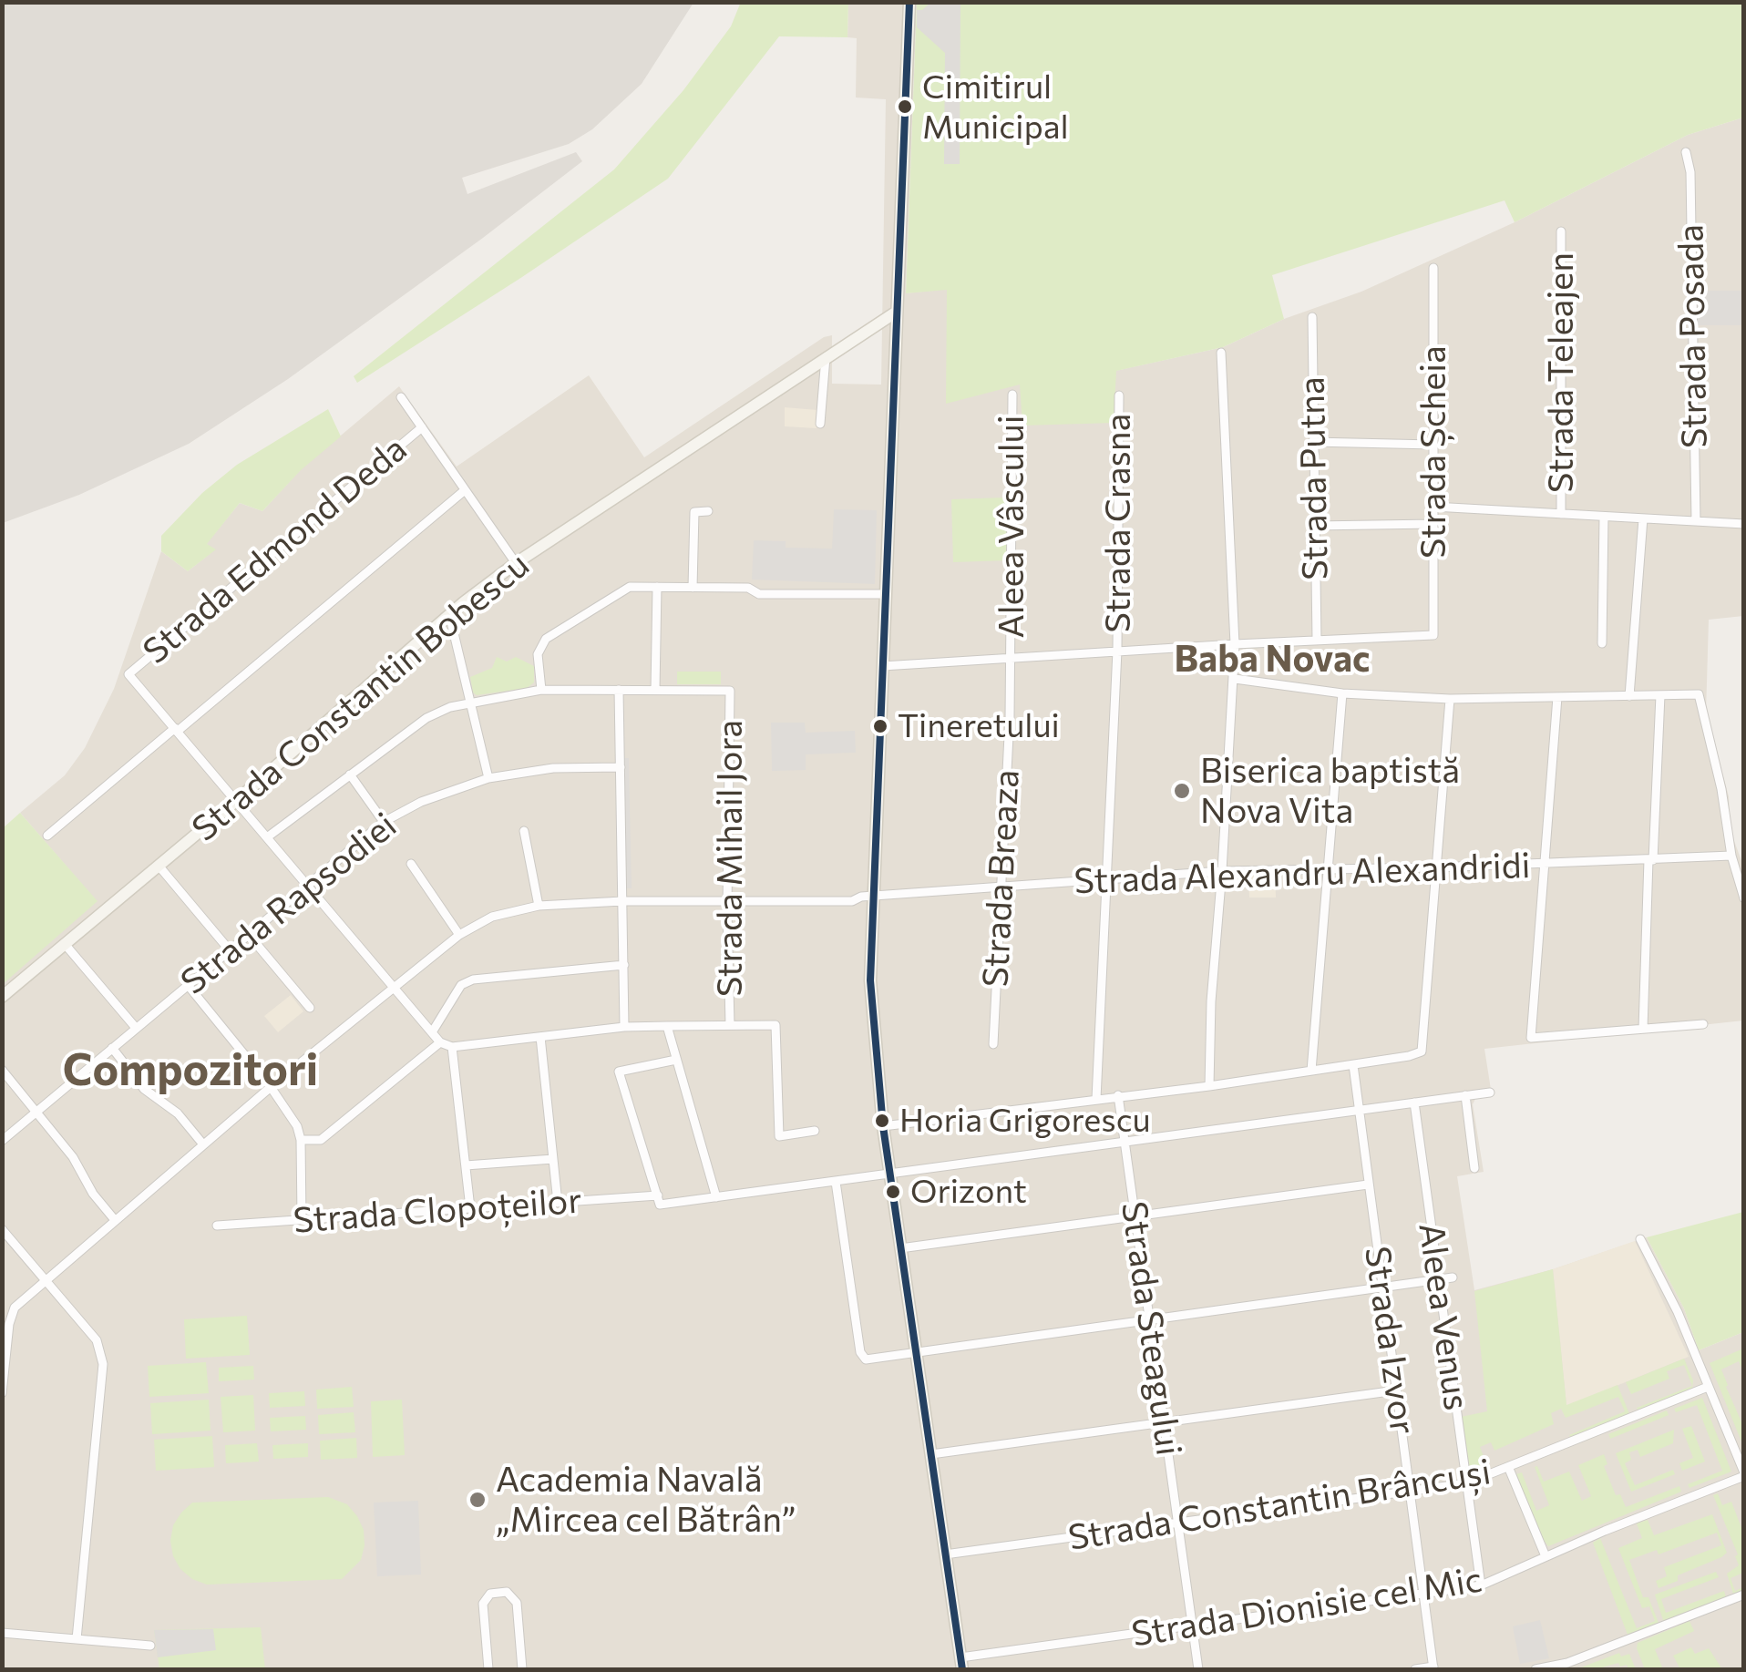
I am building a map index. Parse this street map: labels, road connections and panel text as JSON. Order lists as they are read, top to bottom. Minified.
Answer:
{"streets":{"main road":["Strada Constantin Bobescu"],"street":["Strada Posada","Strada Teleajen","Strada Șcheia","Strada Putna","Strada Crasna","Aleea Vâscului","Strada Edmond Deda","Strada Mihail Jora","Strada Alexandru Alexandridi","Strada Breaza","Strada Rapsodiei","Strada Clopoțeilor","Aleea Venus","Strada Steagului","Strada Izvor","Strada Constantin Brâncuși","Strada Dionisie cel Mic"]},"crossings":[["Strada Șcheia","Strada Putna"],["Strada Crasna","Strada Alexandru Alexandridi"],["Aleea Vâscului","Strada Breaza"],["Strada Mihail Jora","Strada Alexandru Alexandridi"],["Strada Alexandru Alexandridi","Strada Breaza"],["Strada Clopoțeilor","Aleea Venus"],["Strada Clopoțeilor","Strada Steagului"],["Strada Clopoțeilor","Strada Izvor"],["Aleea Venus","Strada Constantin Brâncuși"],["Aleea Venus","Strada Dionisie cel Mic"],["Strada Steagului","Strada Constantin Brâncuși"],["Strada Steagului","Strada Dionisie cel Mic"],["Strada Izvor","Strada Constantin Brâncuși"],["Strada Izvor","Strada Dionisie cel Mic"]],"districts":["Baba Novac","Compozitori"],"places":["Cimitirul Municipal","Tineretului","Biserica baptistă Nova Vita","Horia Grigorescu","Orizont","Academia Navală „Mircea cel Bătrân”"]}
